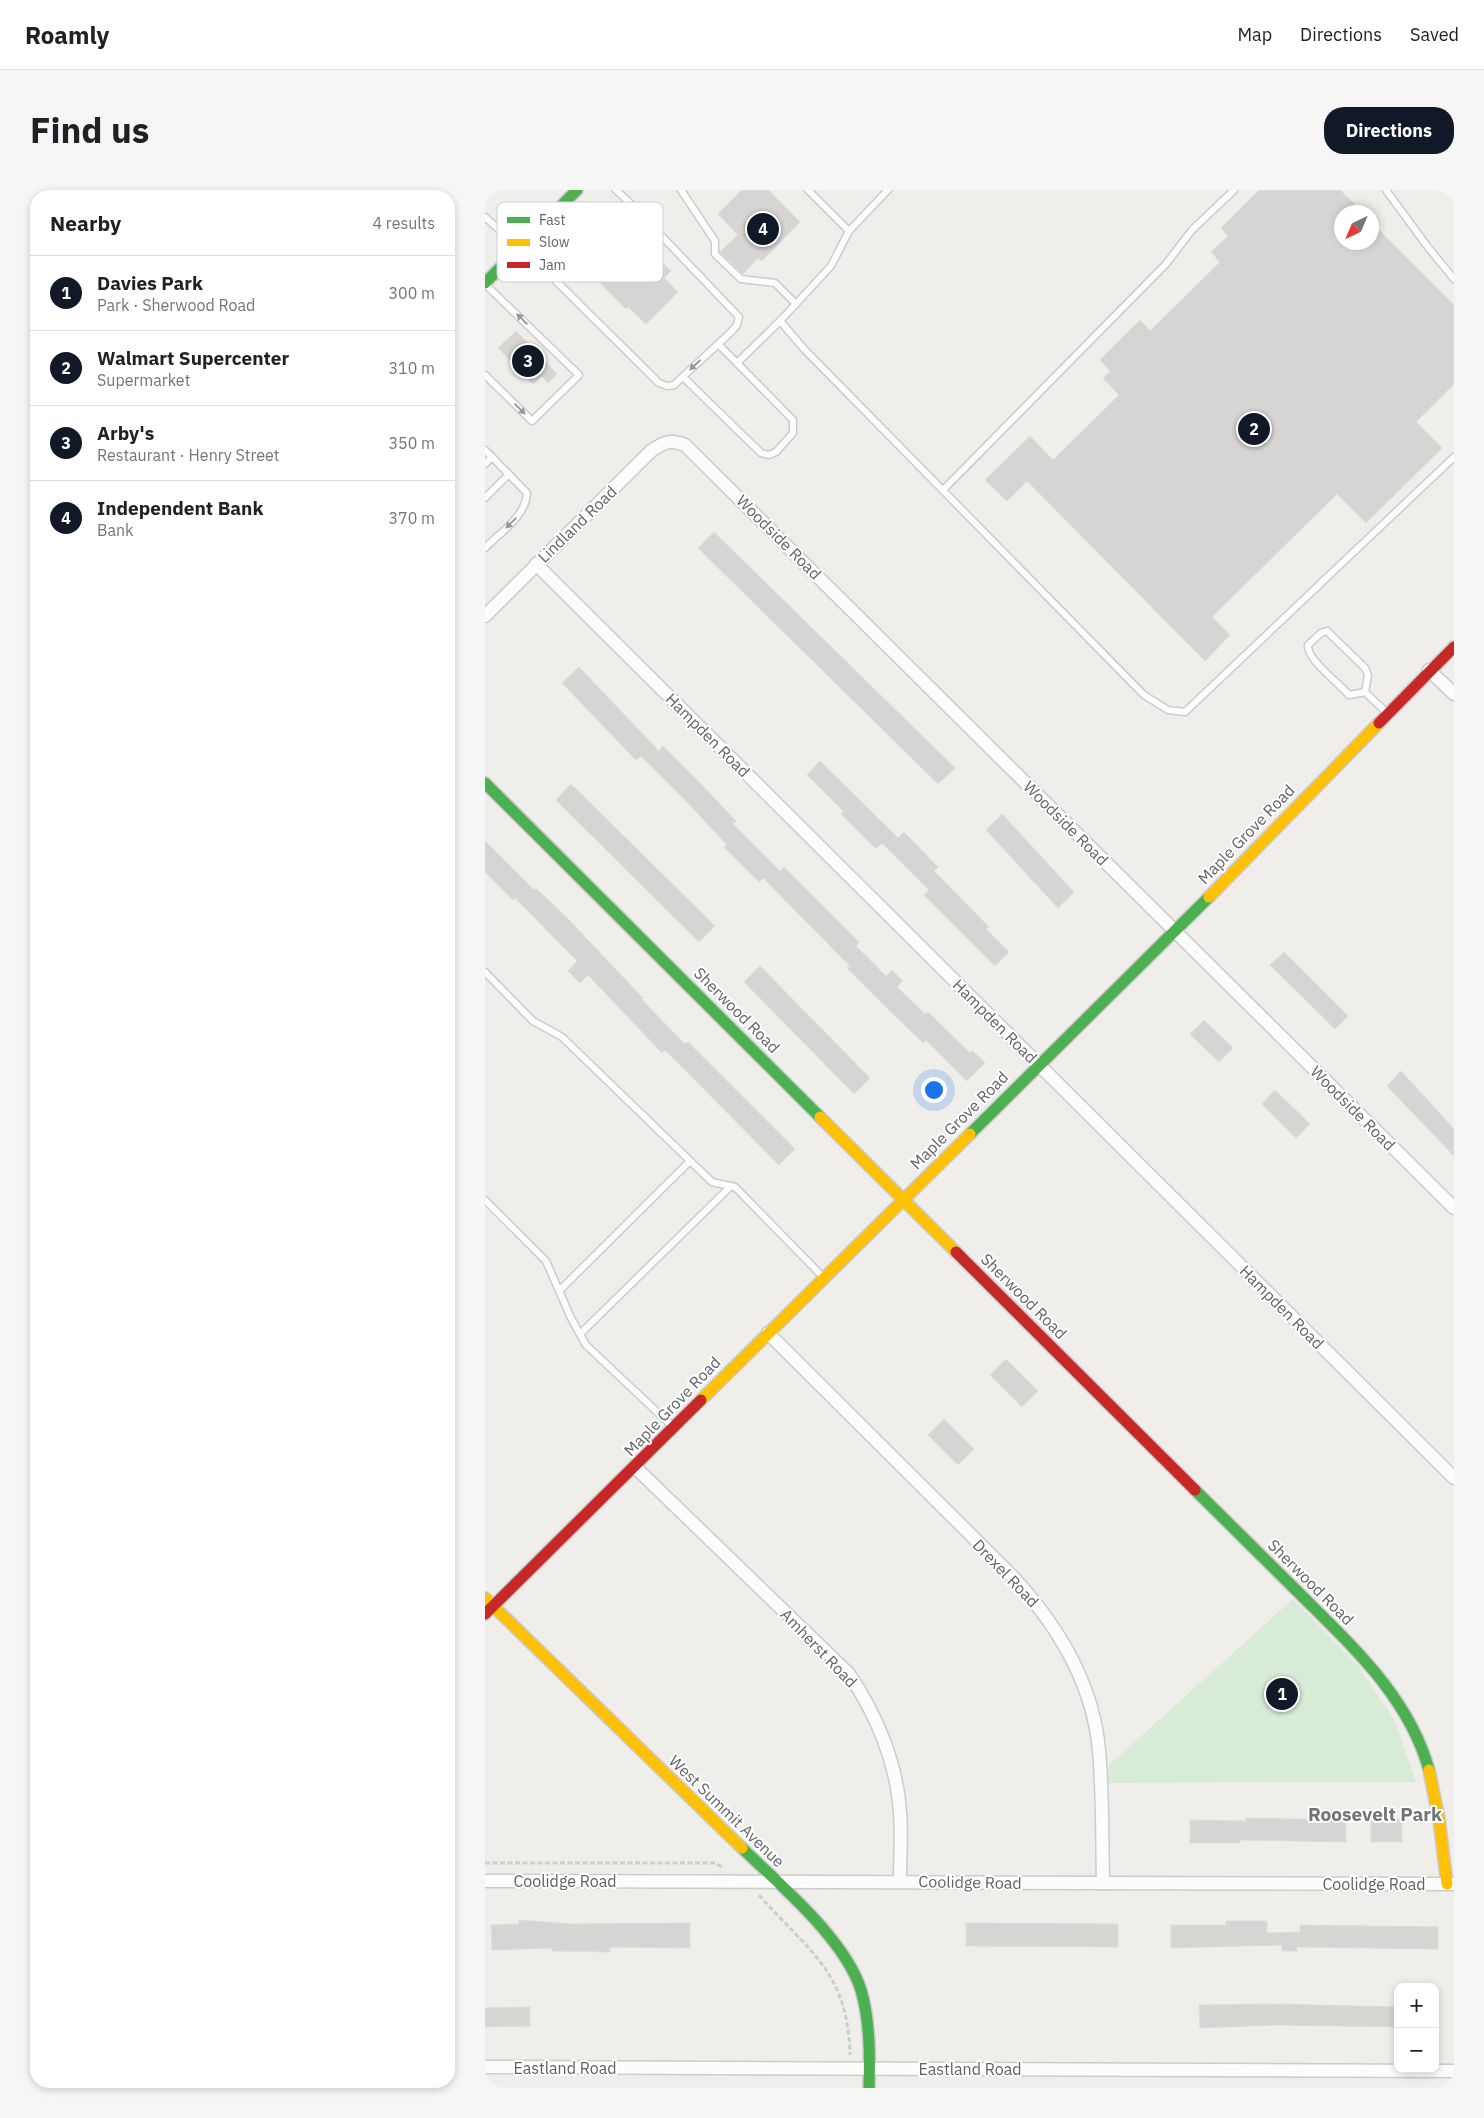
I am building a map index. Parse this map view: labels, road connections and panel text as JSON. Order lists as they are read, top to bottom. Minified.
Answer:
{"streets":{"street":["Lindland Road","Woodside Road","Hampden Road","Maple Grove Road","Sherwood Road","Drexel Road","Amherst Road","West Summit Avenue","Coolidge Road","Eastland Road"]},"crossings":[["Lindland Road","Woodside Road"],["Lindland Road","Hampden Road"],["Woodside Road","Maple Grove Road"],["Hampden Road","Maple Grove Road"],["Maple Grove Road","Sherwood Road"],["Maple Grove Road","Drexel Road"],["Maple Grove Road","Amherst Road"],["Maple Grove Road","West Summit Avenue"],["Sherwood Road","Coolidge Road"],["Drexel Road","Coolidge Road"],["Amherst Road","Coolidge Road"],["West Summit Avenue","Coolidge Road"],["West Summit Avenue","Eastland Road"]],"districts":["Roosevelt Park"],"legend":["Fast","Slow","Jam"],"north":"bottom left","page":{"header":"Roamly","nav":["Map","Directions","Saved"],"title":"Find us","buttons":"Directions","heading":["Nearby","4 results"],"pins":["4","3","2","1"],"list":[{"mark":"1","name":"Davies Park","note":"Park · Sherwood Road","value":"300 m"},{"mark":"2","name":"Walmart Supercenter","note":"Supermarket","value":"310 m"},{"mark":"3","name":"Arby's","note":"Restaurant · Henry Street","value":"350 m"},{"mark":"4","name":"Independent Bank","note":"Bank","value":"370 m"}],"map_buttons":["+","−"]}}
